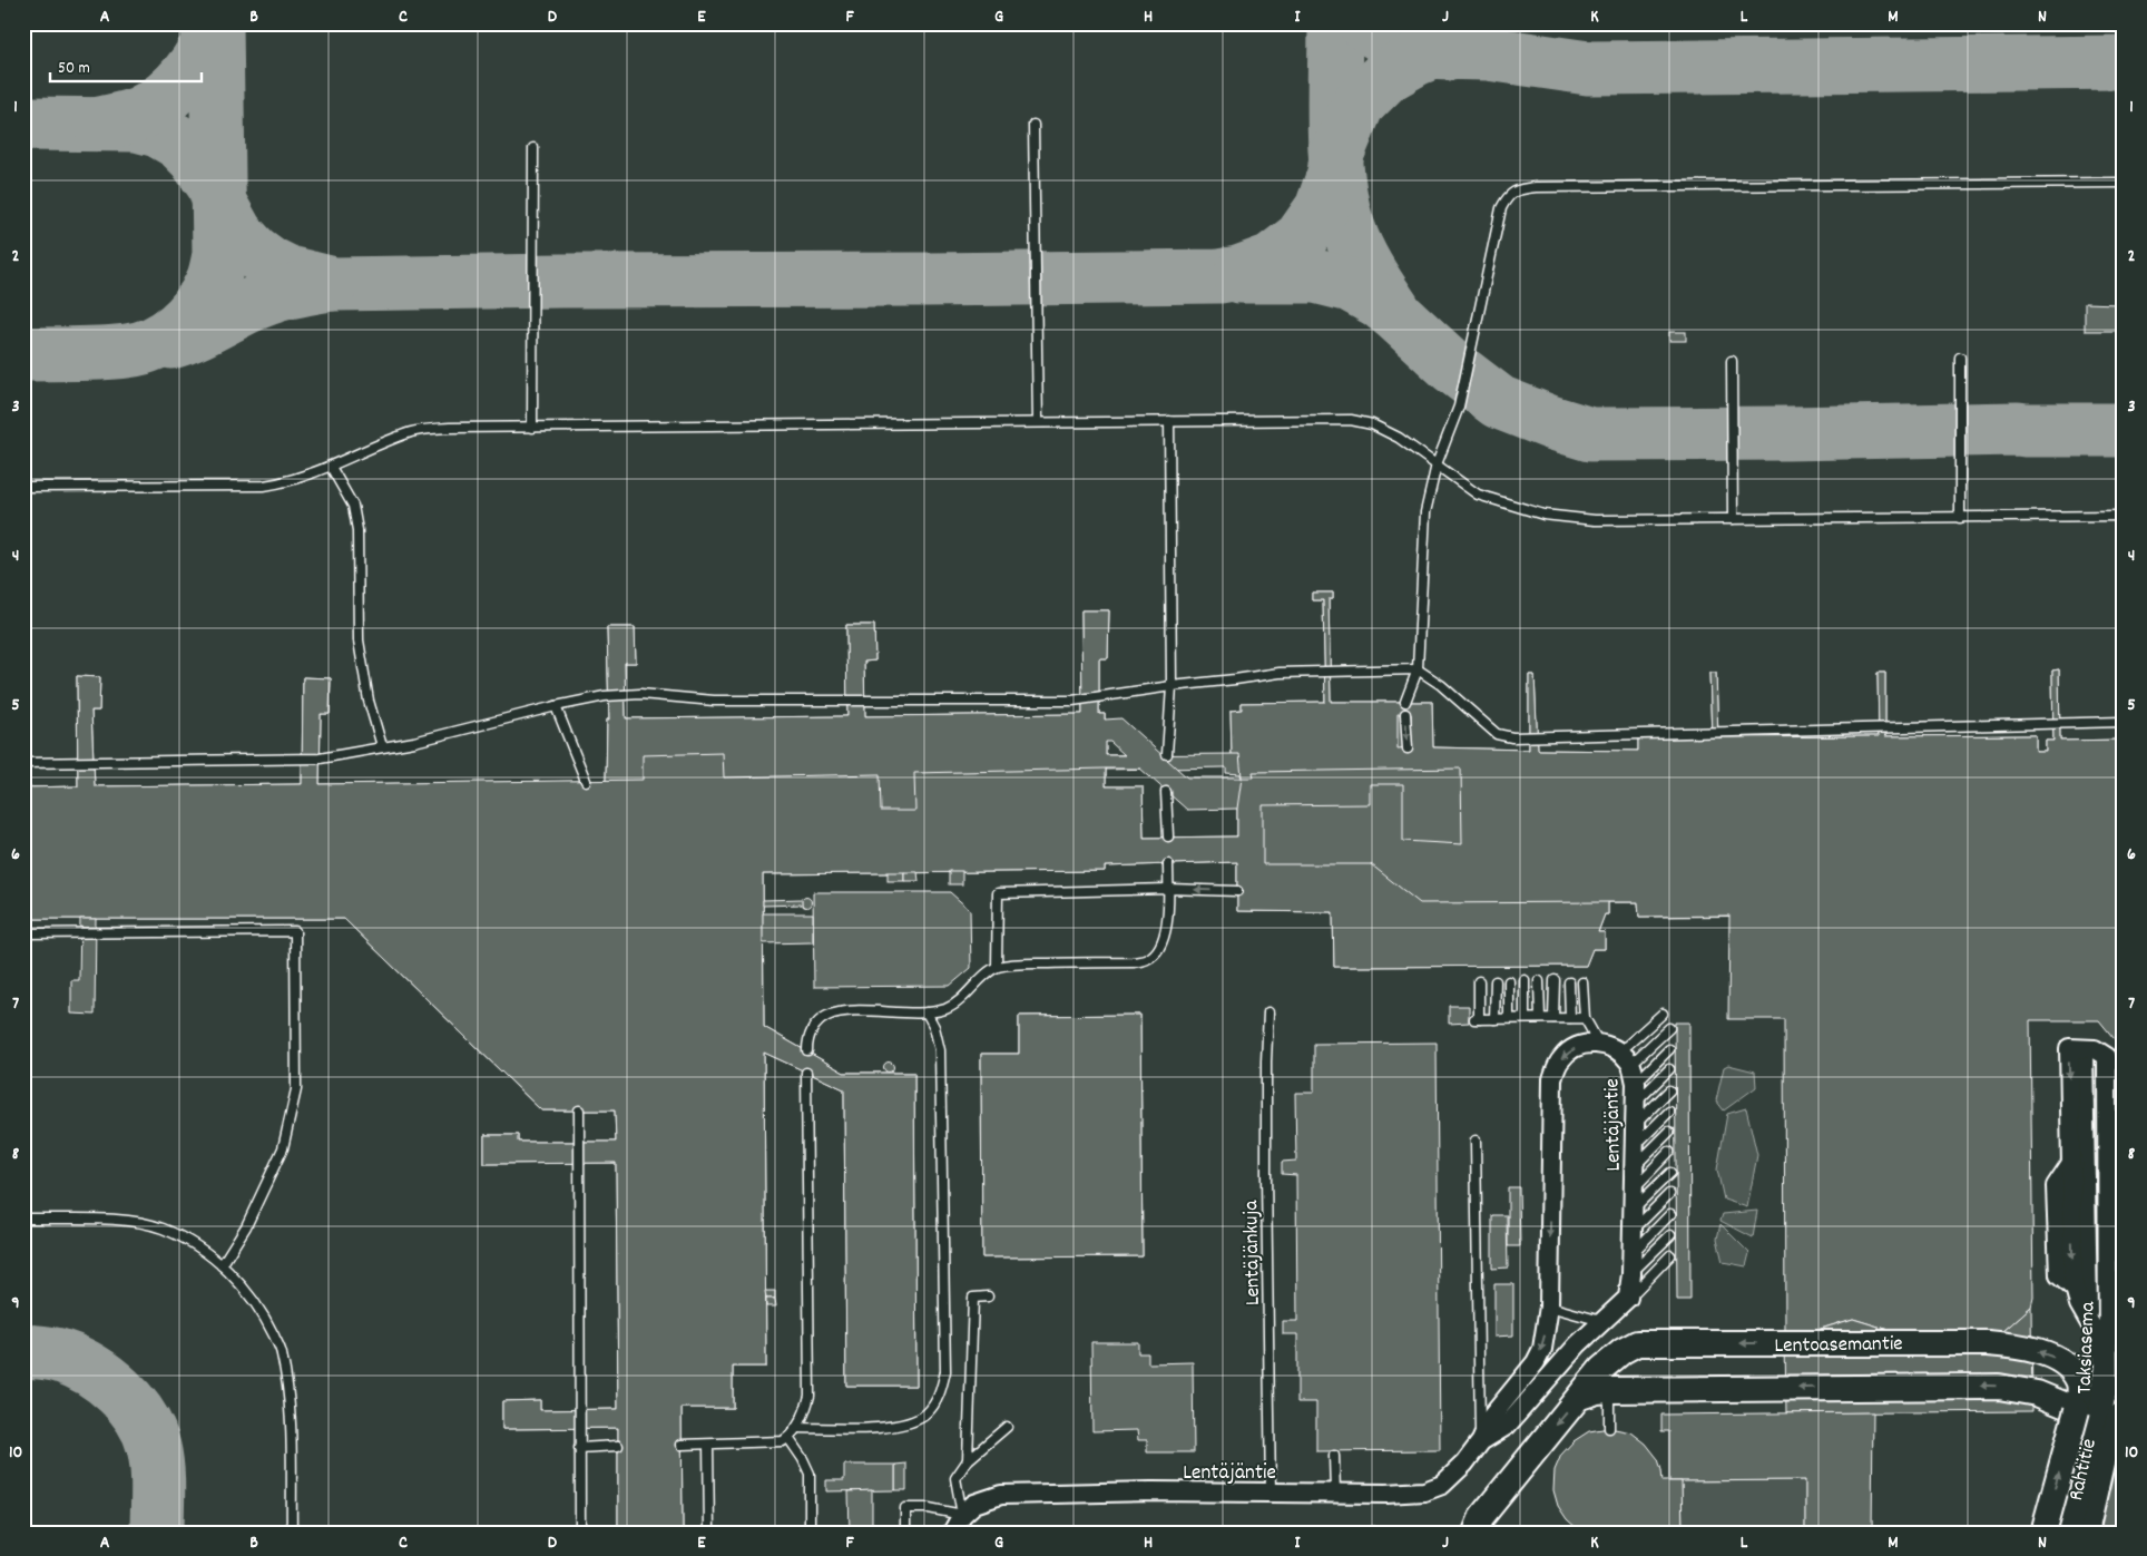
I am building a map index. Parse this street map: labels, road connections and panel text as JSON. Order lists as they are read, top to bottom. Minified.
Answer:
{"streets":{"main road":["Lentoasemantie"],"street":["Lentäjäntie","Taksiasema","Rahtitie"],"lane":["Lentäjänkuja"]},"crossings":[["Lentäjäntie","Lentäjänkuja"]],"scale_bar":"50 m","grid":{"columns":["A","B","C","D","E","F","G","H","I","J","K","L","M","N"],"rows":["1","2","3","4","5","6","7","8","9","10"]}}
